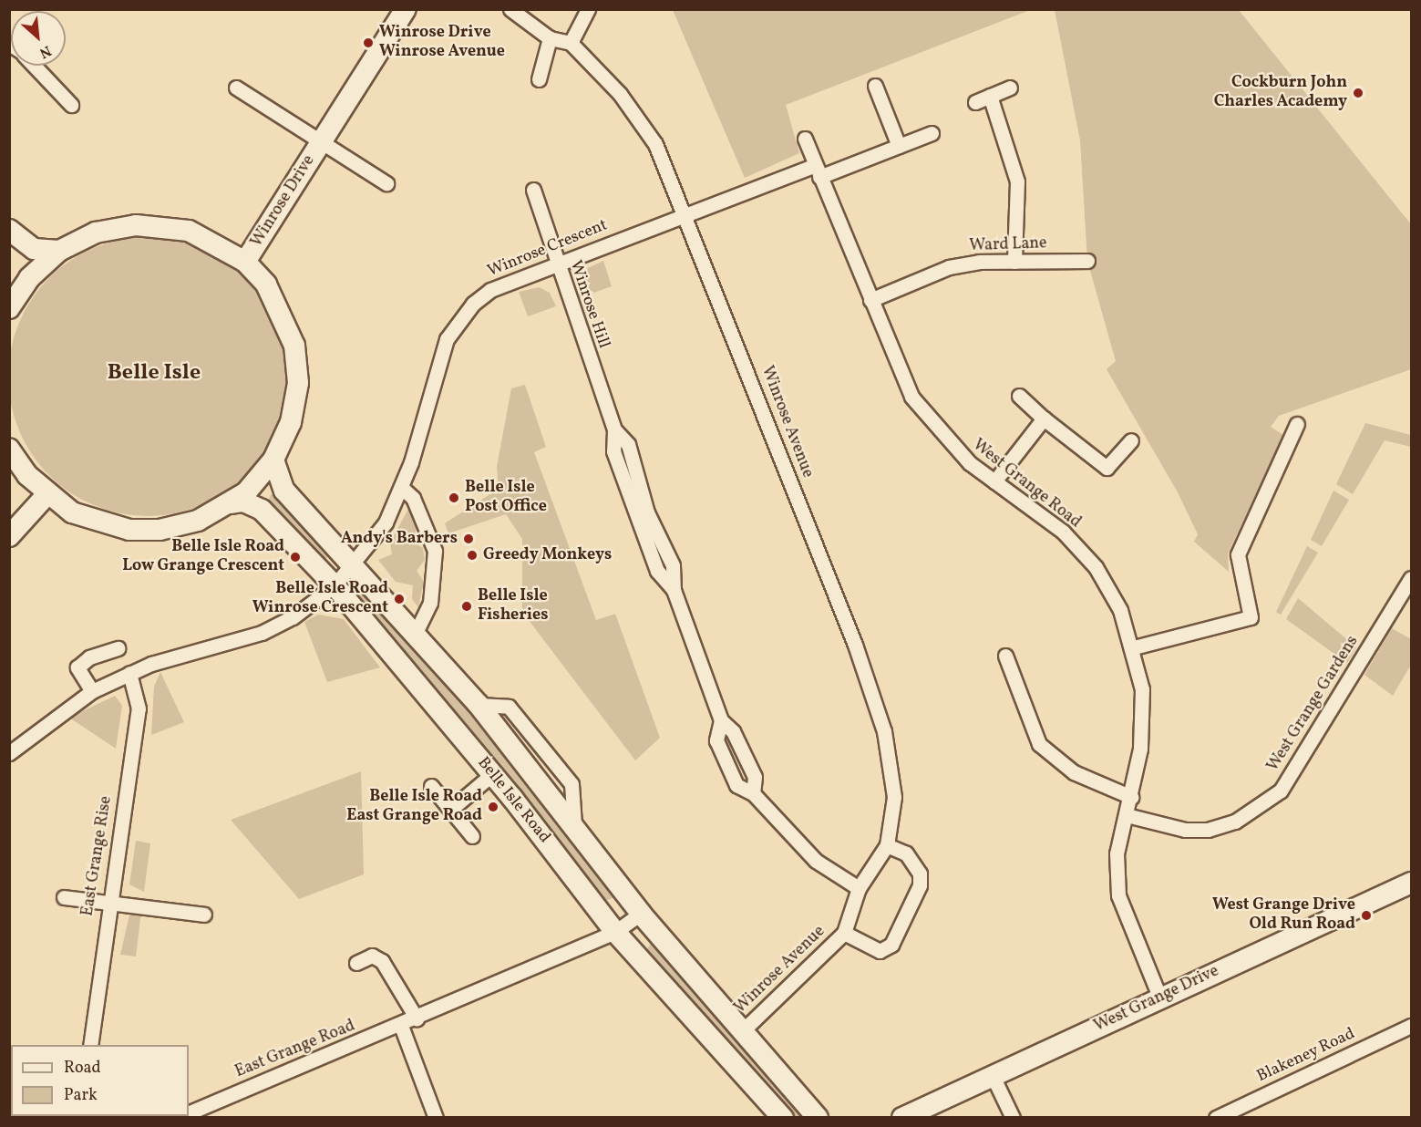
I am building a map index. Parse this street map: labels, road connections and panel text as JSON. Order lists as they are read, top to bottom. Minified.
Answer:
{"streets":{"street":["Winrose Drive","Ward Lane","Winrose Crescent","Winrose Hill","Winrose Avenue","West Grange Road","West Grange Gardens","Belle Isle Road","East Grange Rise","West Grange Drive","East Grange Road","Blakeney Road"]},"crossings":[["Ward Lane","West Grange Road"],["Winrose Crescent","Winrose Hill"],["Winrose Crescent","Winrose Avenue"],["Winrose Crescent","West Grange Road"],["Winrose Crescent","Belle Isle Road"],["Winrose Crescent","East Grange Rise"],["Winrose Hill","Winrose Avenue"],["Winrose Avenue","Belle Isle Road"],["West Grange Road","West Grange Gardens"],["West Grange Road","West Grange Drive"],["Belle Isle Road","East Grange Road"]],"districts":["Belle Isle"],"places":["Winrose Drive Winrose Avenue","Cockburn John Charles Academy","Belle Isle Post Office","Andy's Barbers","Greedy Monkeys","Belle Isle Road Low Grange Crescent","Belle Isle Road Winrose Crescent","Belle Isle Fisheries","Belle Isle Road East Grange Road","West Grange Drive Old Run Road"],"legend":["Road","Park"],"north":"bottom right"}
